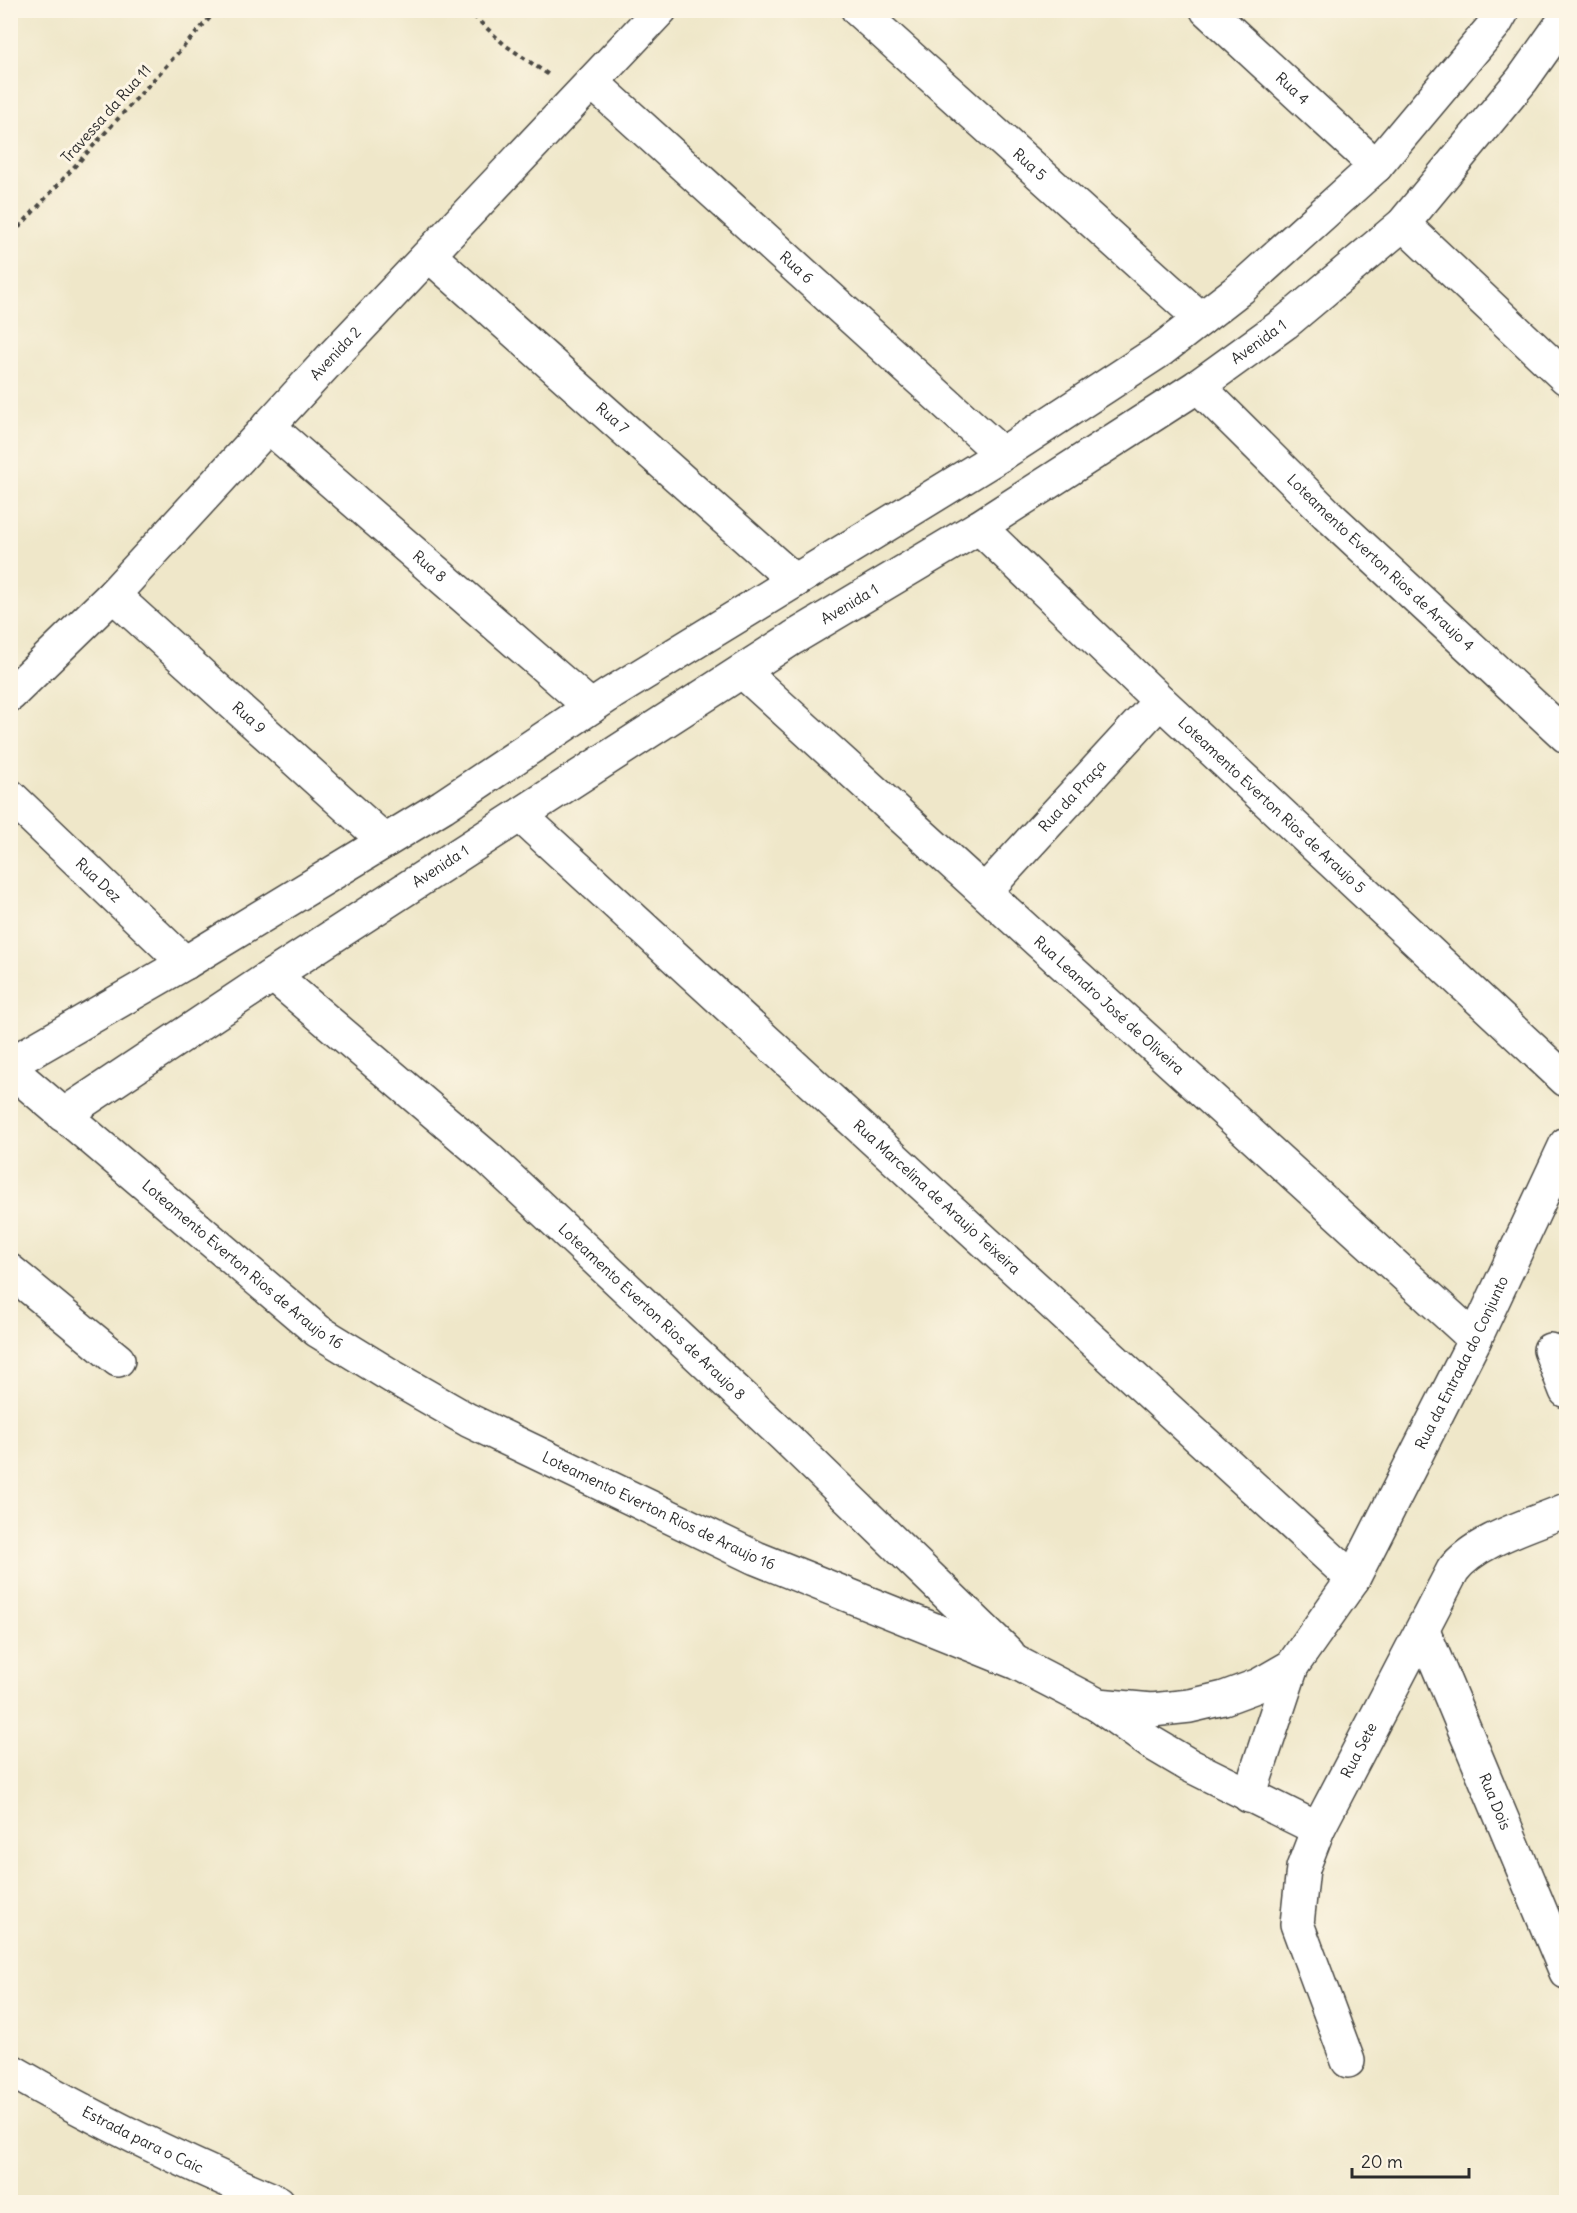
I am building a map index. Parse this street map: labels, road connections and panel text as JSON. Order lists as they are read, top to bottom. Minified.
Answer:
{"streets":{"street":["Rua 4","Rua 5","Rua 6","Avenida 1","Avenida 2","Rua 7","Loteamento Everton Rios de Araujo 4","Rua 8","Rua 9","Rua da Praça","Loteamento Everton Rios de Araujo 5","Rua Dez","Rua Leandro José de Oliveira","Rua Marcelina de Araujo Teixeira","Loteamento Everton Rios de Araujo 16","Loteamento Everton Rios de Araujo 8","Rua da Entrada do Conjunto","Rua Sete","Rua Dois","Estrada para o Caic"],"path":["Travessa da Rua 11"]},"crossings":[["Rua 6","Avenida 2"],["Avenida 1","Loteamento Everton Rios de Araujo 4"],["Avenida 1","Loteamento Everton Rios de Araujo 5"],["Avenida 1","Rua Leandro José de Oliveira"],["Avenida 1","Rua Marcelina de Araujo Teixeira"],["Avenida 1","Loteamento Everton Rios de Araujo 16"],["Avenida 1","Loteamento Everton Rios de Araujo 8"],["Avenida 2","Rua 7"],["Avenida 2","Rua 8"],["Avenida 2","Rua 9"],["Rua da Praça","Loteamento Everton Rios de Araujo 5"],["Rua da Praça","Rua Leandro José de Oliveira"],["Rua Leandro José de Oliveira","Rua da Entrada do Conjunto"],["Rua Marcelina de Araujo Teixeira","Loteamento Everton Rios de Araujo 16"],["Rua Marcelina de Araujo Teixeira","Rua da Entrada do Conjunto"],["Loteamento Everton Rios de Araujo 16","Loteamento Everton Rios de Araujo 8"],["Loteamento Everton Rios de Araujo 16","Rua da Entrada do Conjunto"],["Rua Sete","Rua Dois"]],"scale_bar":"20 m"}
